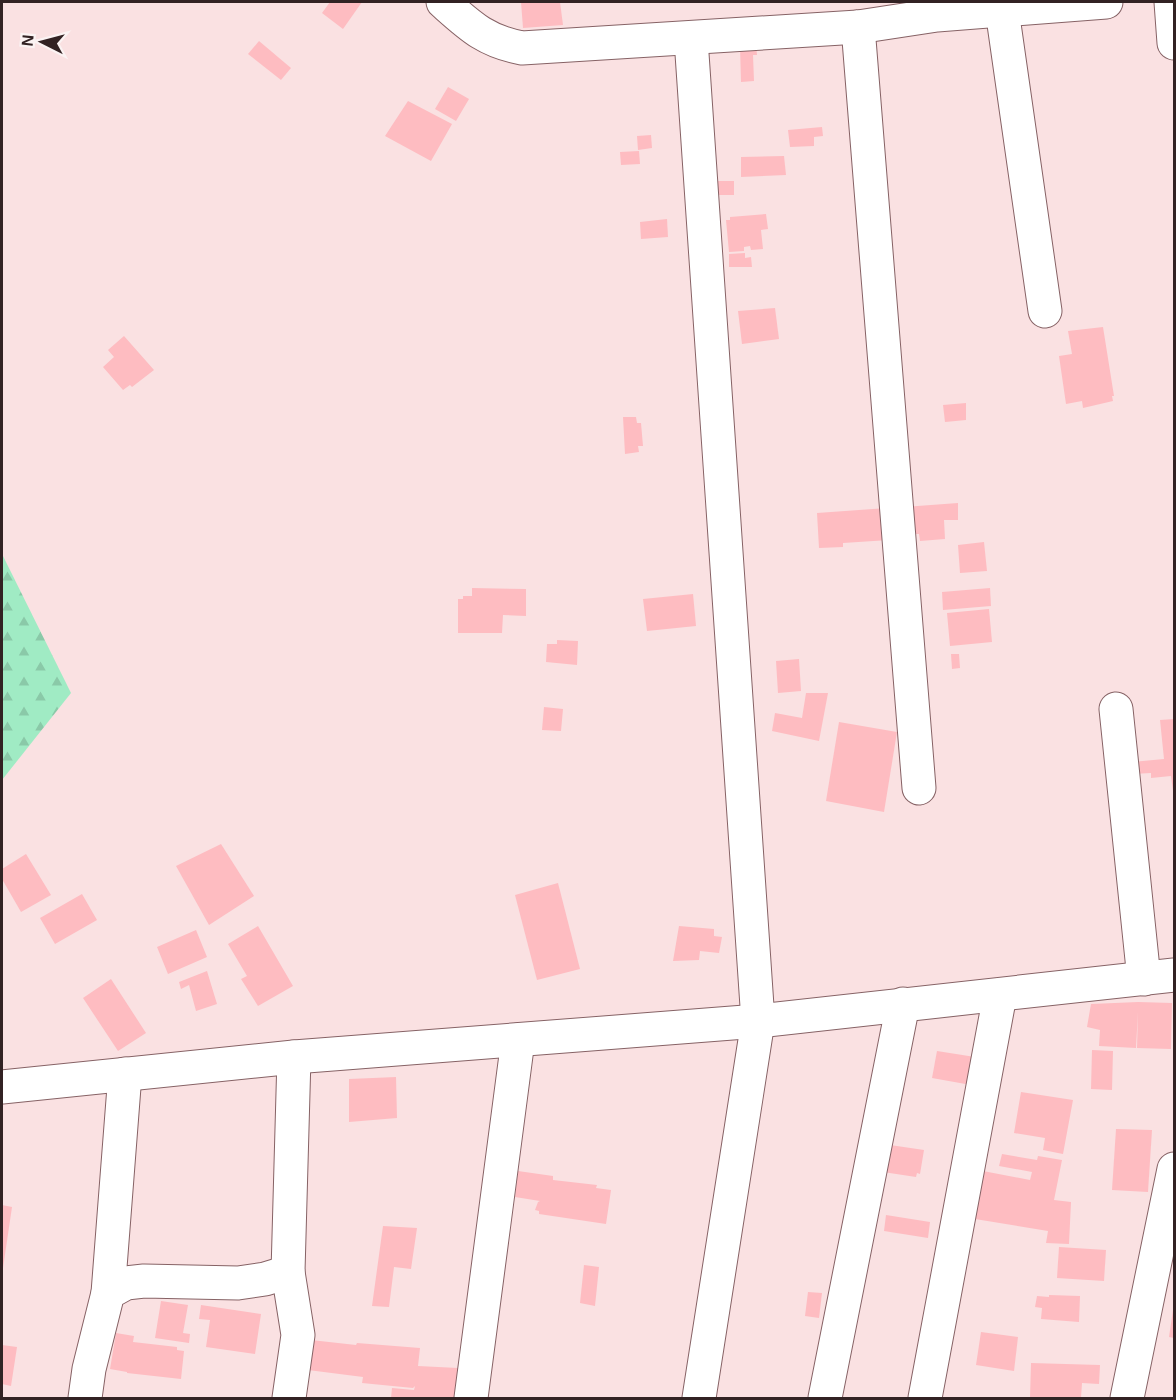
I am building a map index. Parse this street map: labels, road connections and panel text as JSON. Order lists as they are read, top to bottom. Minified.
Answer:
{"north":"left"}
